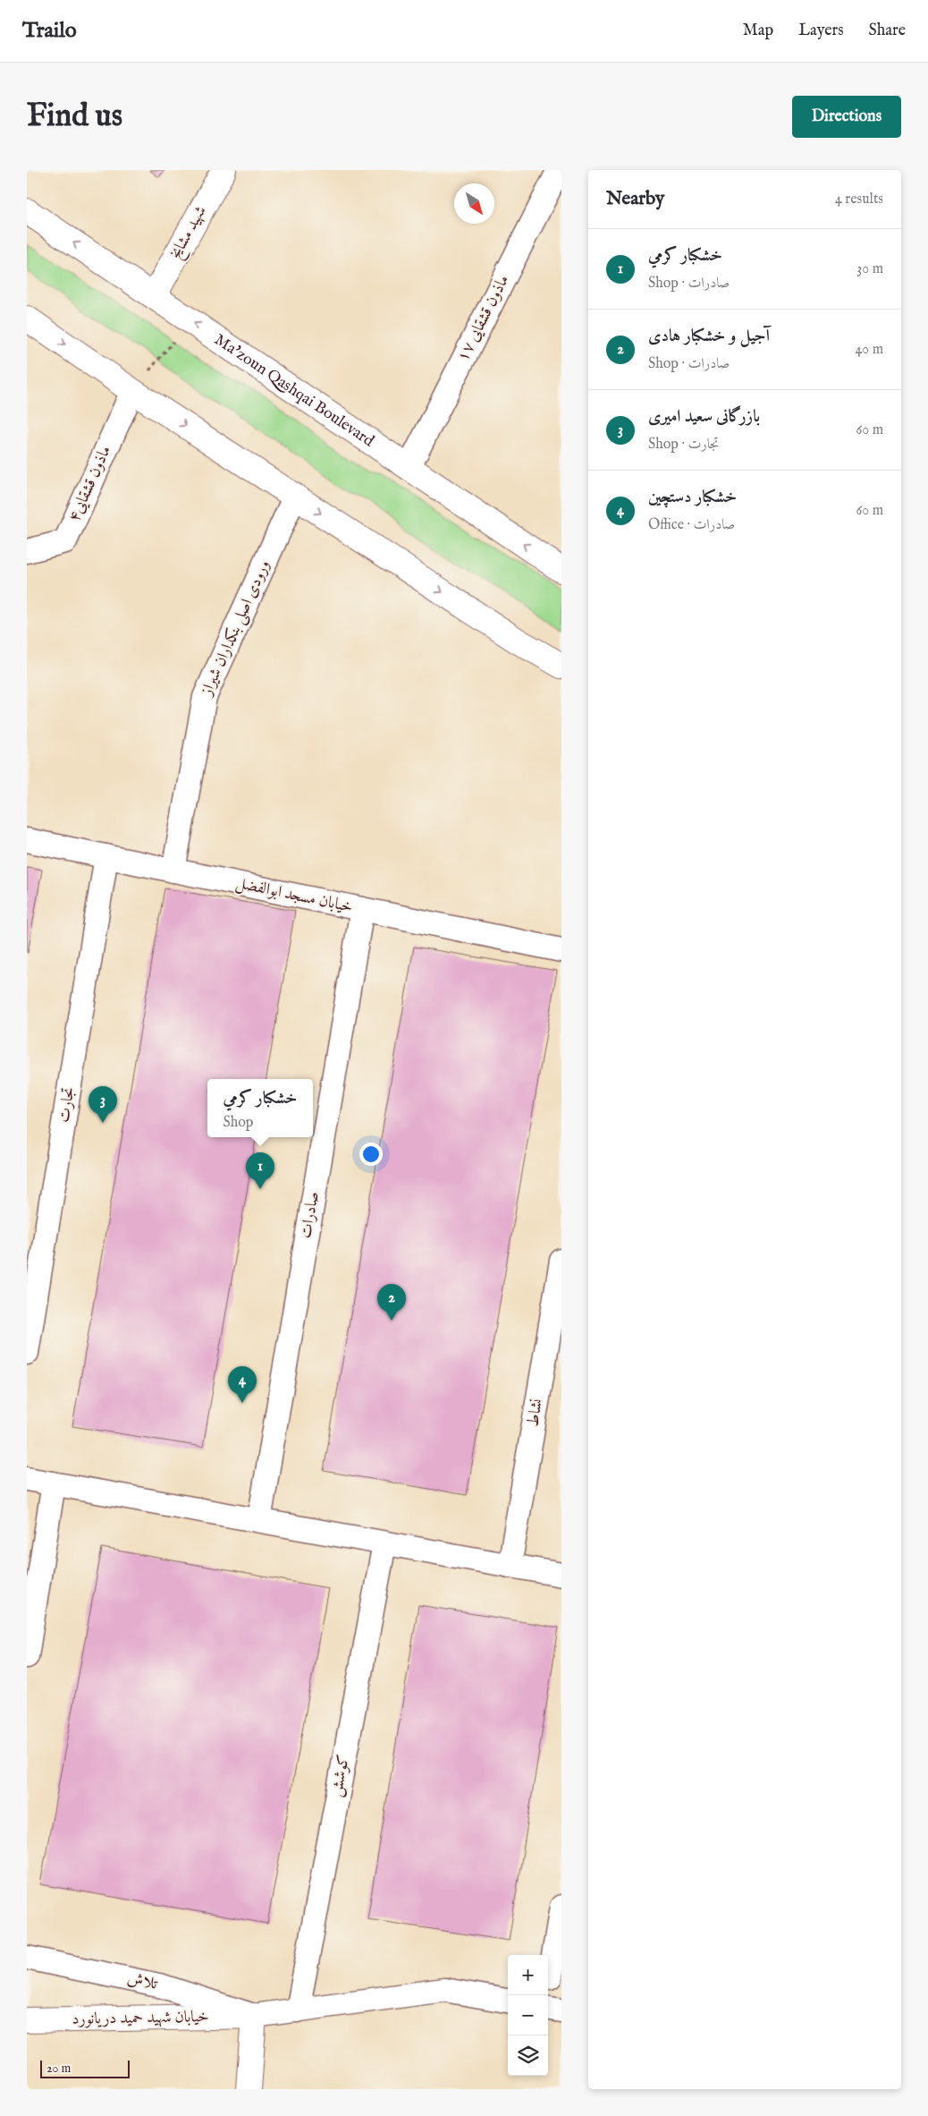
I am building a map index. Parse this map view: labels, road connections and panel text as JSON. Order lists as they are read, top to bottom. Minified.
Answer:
{"streets":{"street":["شهید مشایخ","ماذون قشقایی ۱۷","Ma'zoun Qashqai Boulevard","۴ماذون قشقایی","ورودی اصلی بنکداران شیراز","خیابان مسجد ابوالفضل","تجارت","صادرات","نشاط","کوشش","تلاش","خیابان شهید حمید دریانورد"]},"crossings":[["شهید مشایخ","Ma'zoun Qashqai Boulevard"],["ماذون قشقایی ۱۷","Ma'zoun Qashqai Boulevard"],["ورودی اصلی بنکداران شیراز","خیابان مسجد ابوالفضل"],["خیابان مسجد ابوالفضل","تجارت"],["خیابان مسجد ابوالفضل","صادرات"],["تلاش","خیابان شهید حمید دریانورد"]],"scale_bar":"20 m","north":"bottom right","page":{"header":"Trailo","nav":["Map","Layers","Share"],"buttons":"Directions","title":"Find us","heading":["Nearby","4 results"],"list":[{"mark":"1","name":"خشكبار كرمي","note":"Shop · صادرات","value":"30 m"},{"mark":"2","name":"آجیل و خشکبار هادی","note":"Shop · صادرات","value":"40 m"},{"mark":"3","name":"بازرگانی سعید امیری","note":"Shop · تجارت","value":"60 m"},{"mark":"4","name":"خشکبار دستچین","note":"Office · صادرات","value":"60 m"}],"popup":["خشكبار كرمي","Shop"],"pins":["3","1","2","4"],"map_buttons":["+","−"],"scale":"20 m"}}
